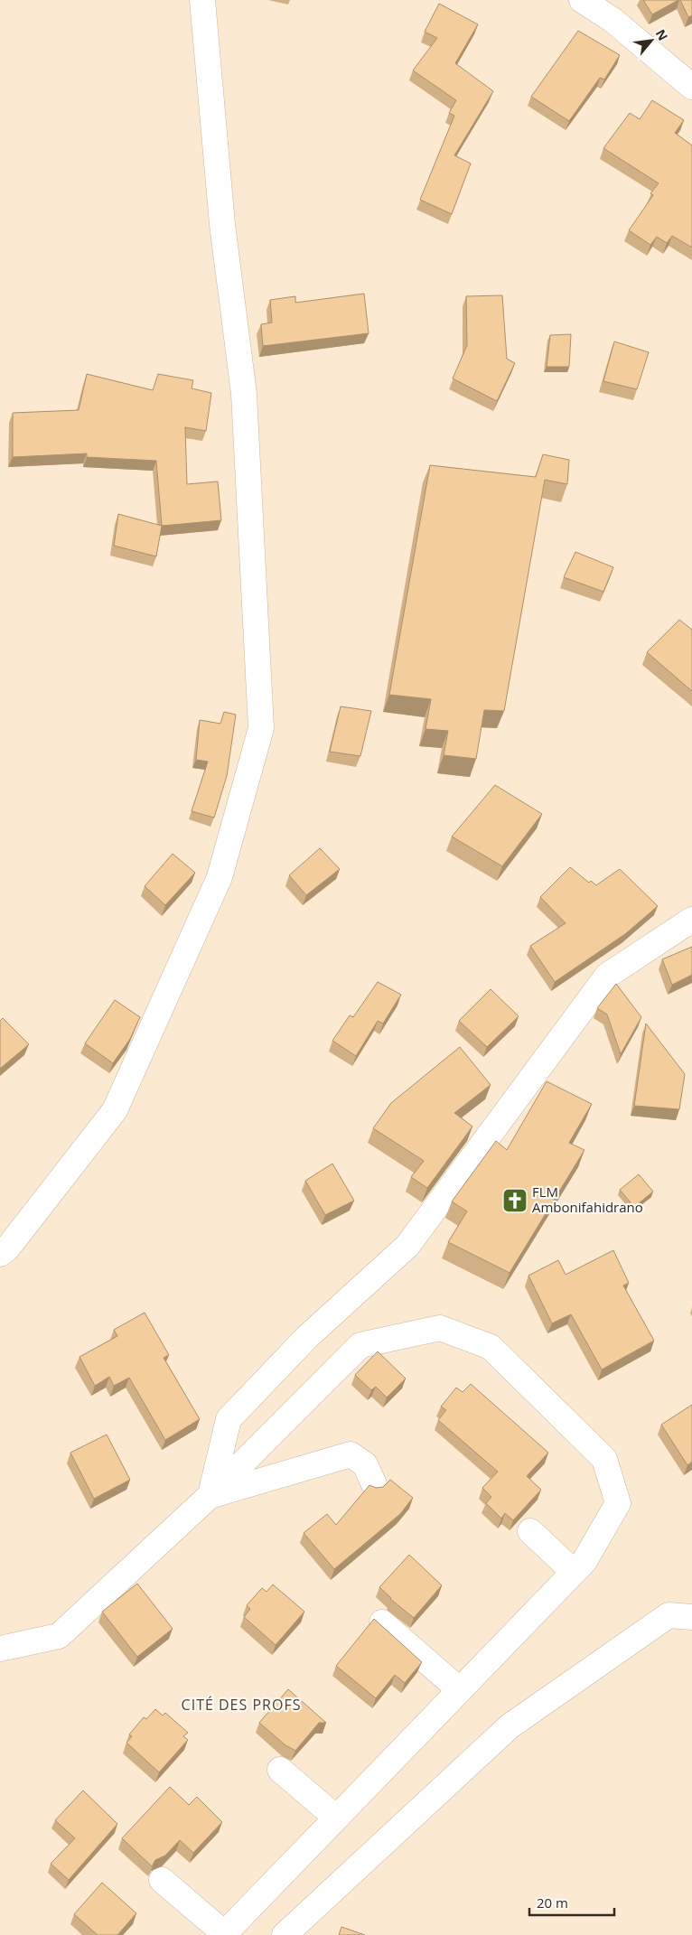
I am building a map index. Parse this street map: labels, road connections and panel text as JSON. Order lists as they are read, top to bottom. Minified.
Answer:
{"districts":["CITÉ DES PROFS"],"places":{"church":["FLM Ambonifahidrano"]},"scale_bar":"20 m","north":"top right"}
